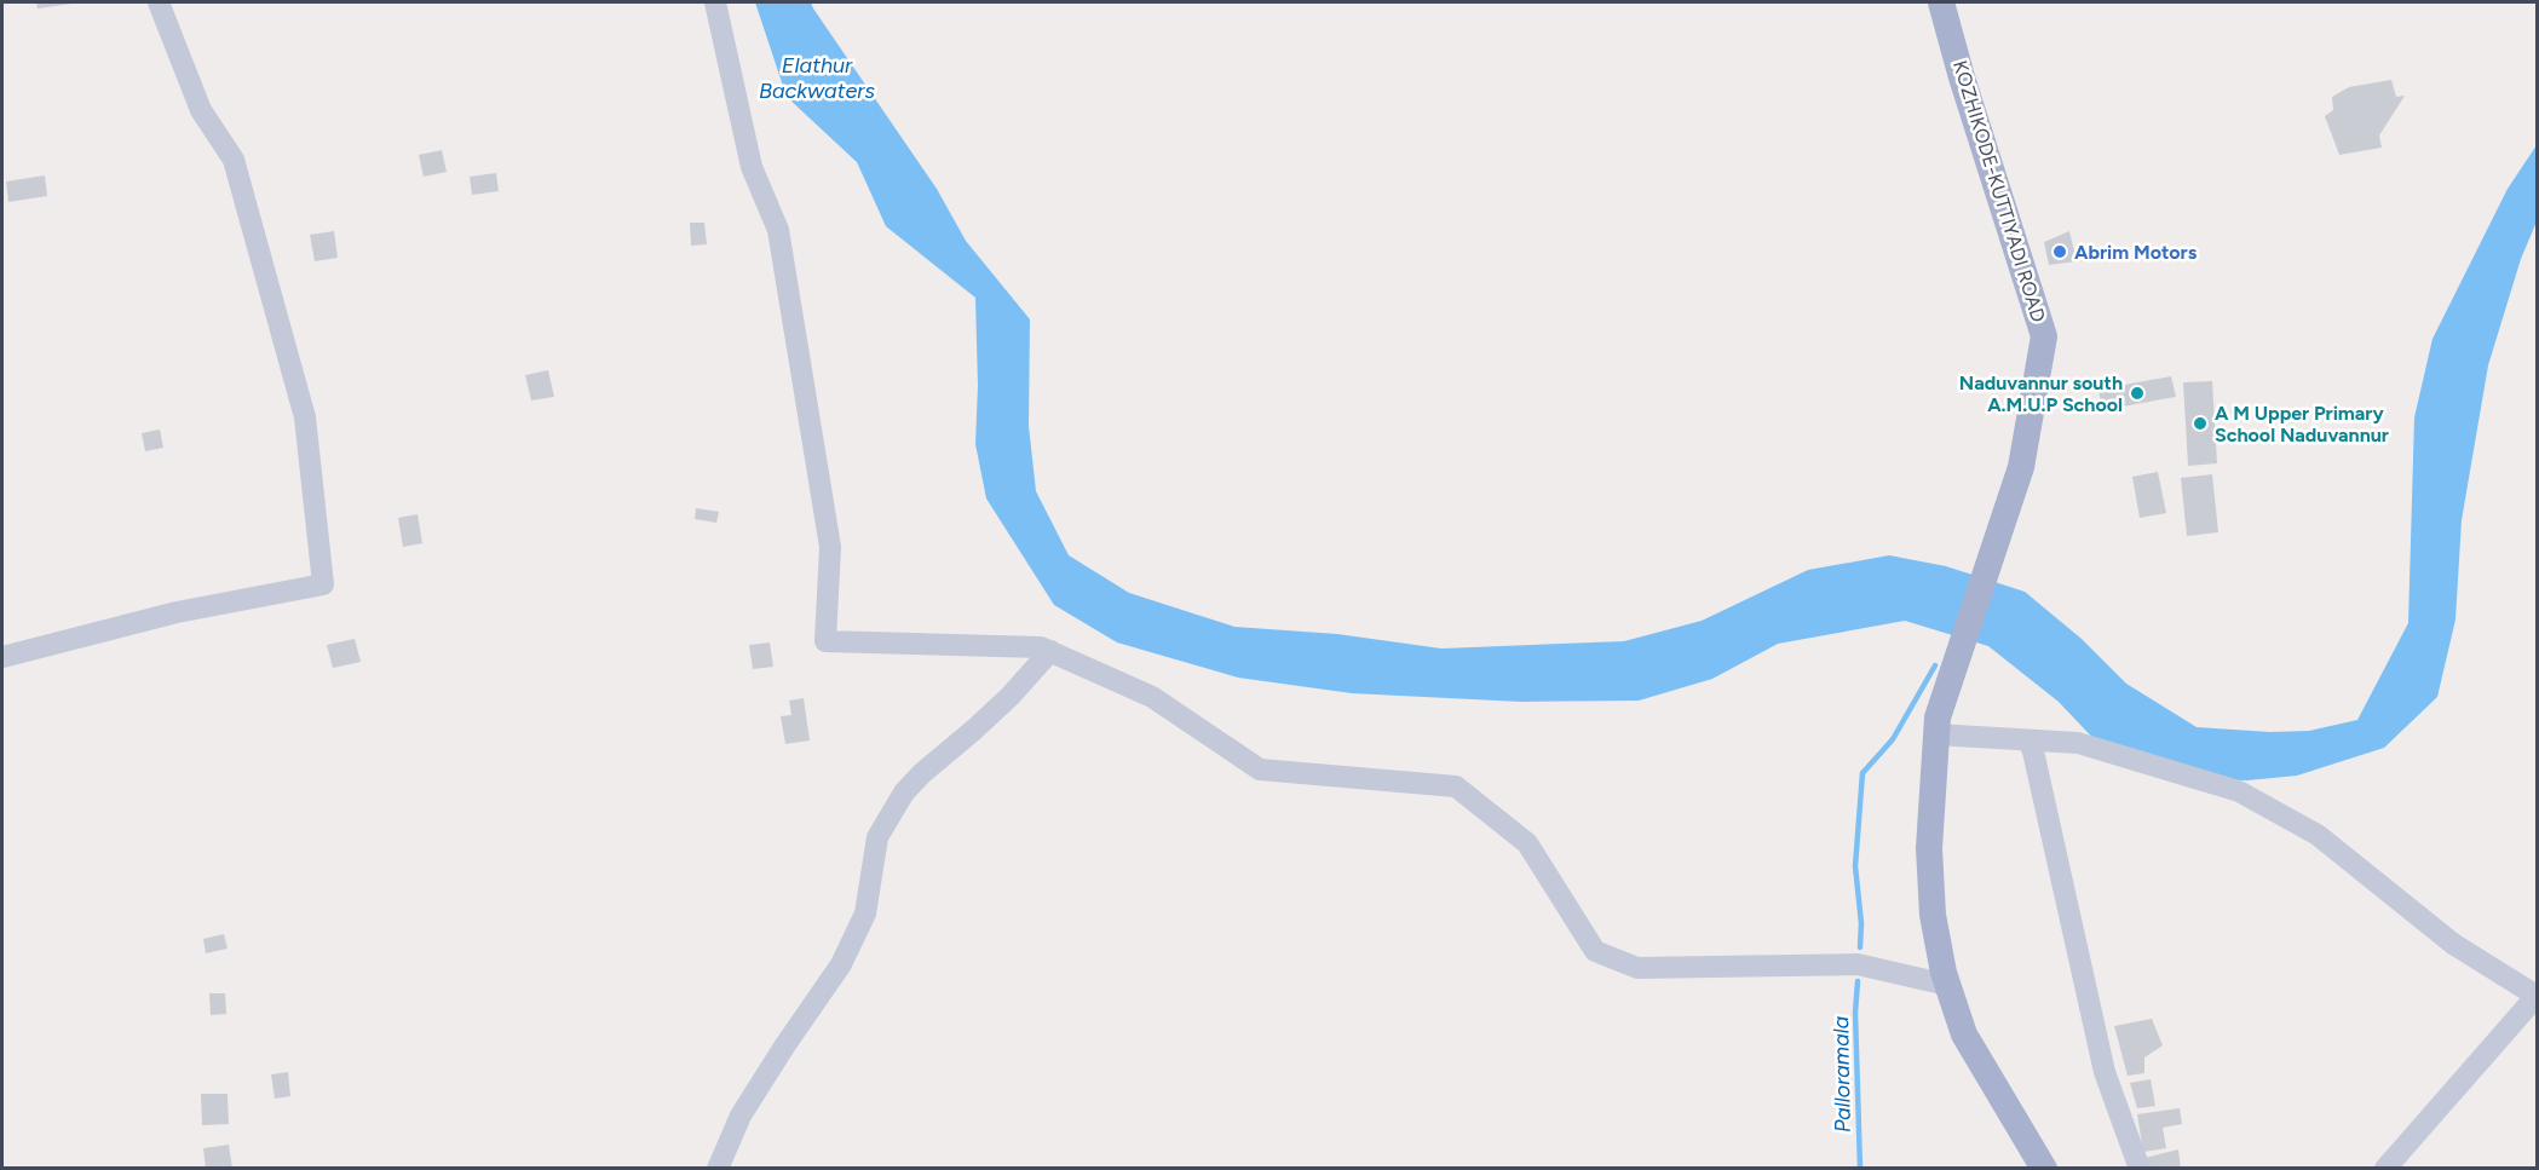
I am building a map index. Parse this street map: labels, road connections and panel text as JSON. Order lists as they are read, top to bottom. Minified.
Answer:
{"streets":{"main road":["KOZHIKODE-KUTTIYADI ROAD"]},"water":["Elathur Backwaters","Palloramala"],"places":["Abrim Motors","Naduvannur south A.M.U.P School","A M Upper Primary School Naduvannur"]}
